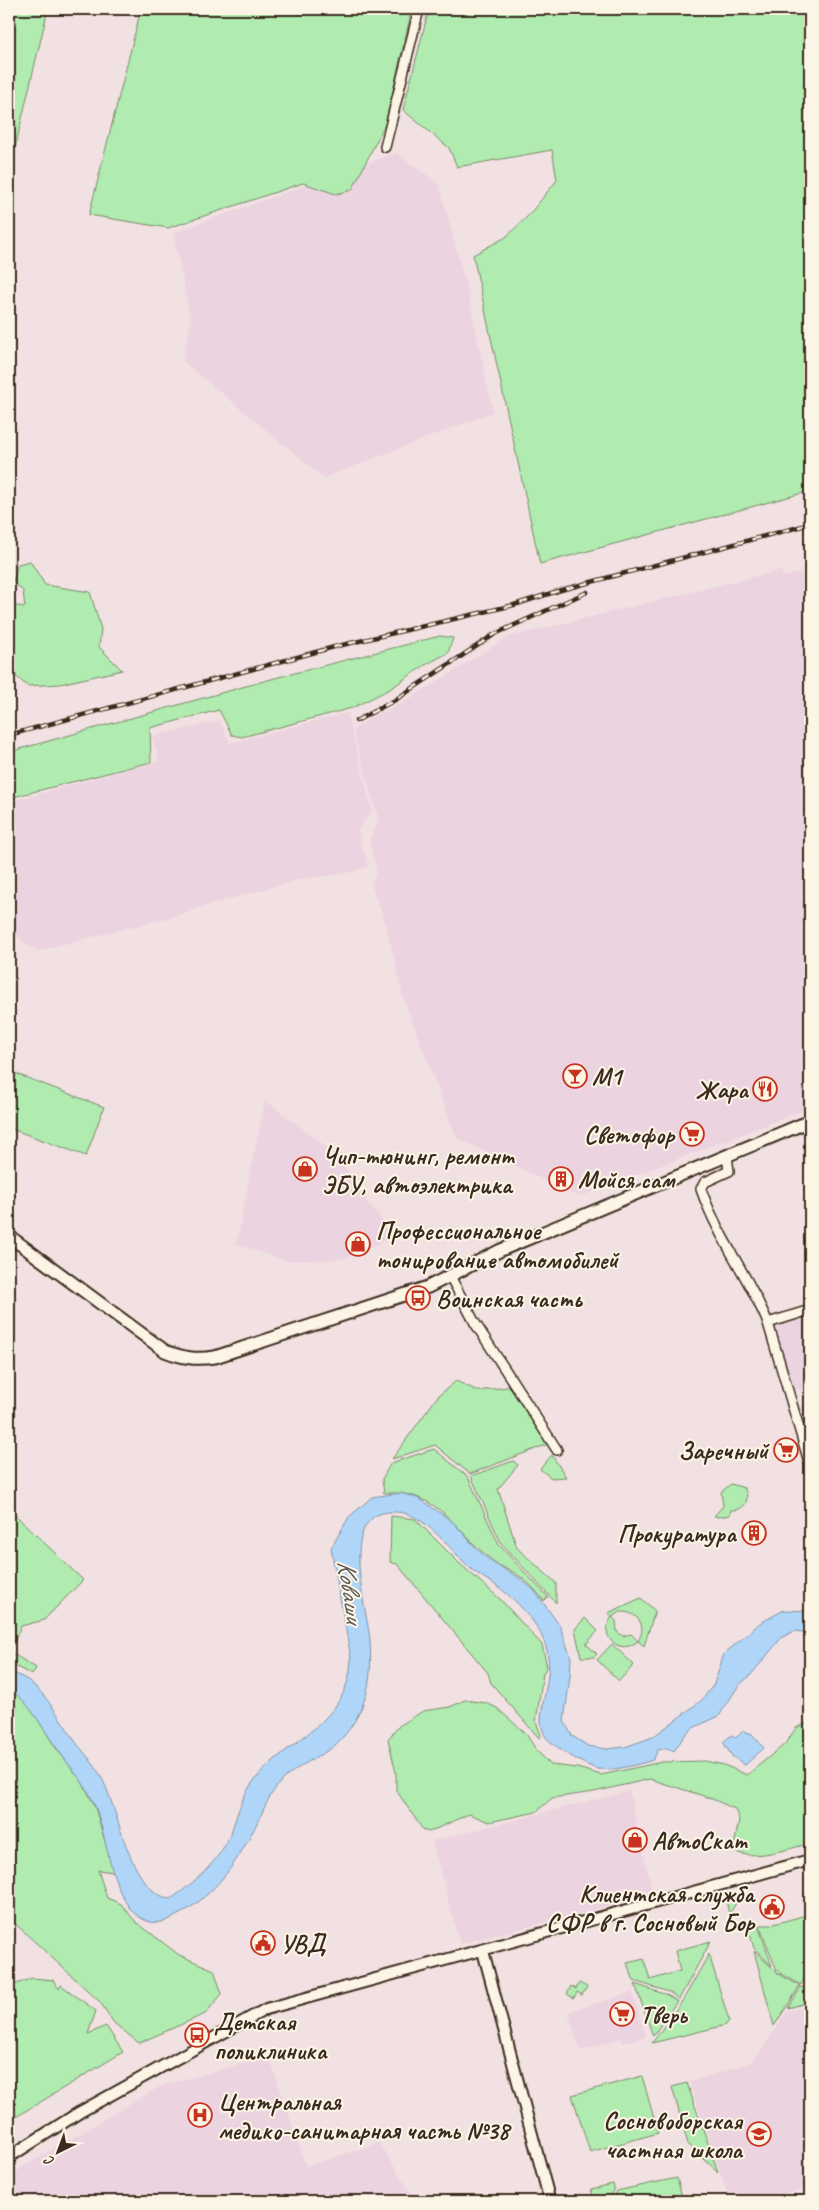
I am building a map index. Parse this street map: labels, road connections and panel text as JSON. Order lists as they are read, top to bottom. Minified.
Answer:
{"water":["Коваши"],"places":{"bar":["М1"],"restaurant":["Жара"],"supermarket":["Светофор","Заречный","Тверь"],"shop":["Чип-тюнинг, ремонт ЭБУ, автоэлектрика","Профессиональное тонирование автомобилей","АвтоСкат"],"building":["Мойся сам","Прокуратура"],"bus stop":["Воинская часть","Детская поликлиника"],"public building":["Клиентская служба СФР в г. Сосновый Бор","УВД"],"hospital":["Центральная медико-санитарная часть №38"],"school or university":["Сосновоборская частная школа"]},"north":"bottom left"}
